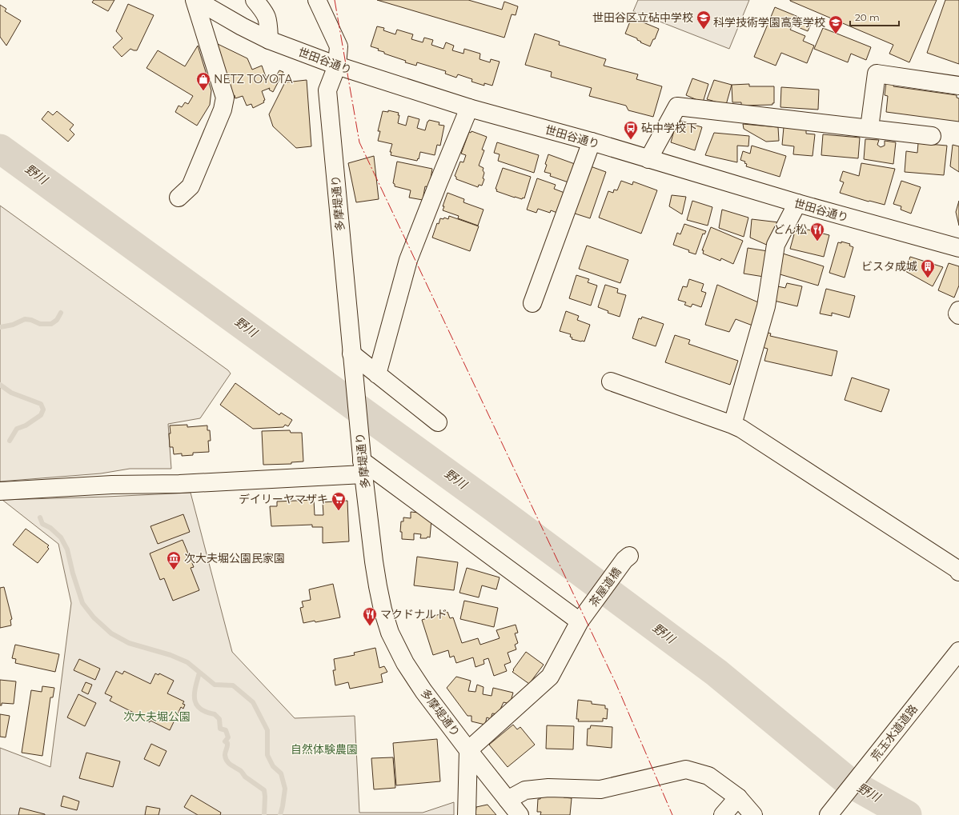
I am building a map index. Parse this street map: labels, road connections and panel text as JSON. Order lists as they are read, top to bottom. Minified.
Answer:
{"streets":{"street":["世田谷通り","多摩堤通り","茶屋道橋","荒玉水道道路"]},"crossings":[["世田谷通り","多摩堤通り"],["多摩堤通り","茶屋道橋"]],"water":["野川"],"parks":["次大夫堀公園","自然体験農園"],"places":{"school or university":["世田谷区立砧中学校","科学技術学園高等学校"],"shop":["NETZ TOYOTA"],"bus stop":["砧中学校下"],"restaurant":["どん松","マクドナルド"],"building":["ビスタ成城"],"supermarket":["デイリーヤマザキ"],"museum":["次大夫堀公園民家園"]},"scale_bar":"20 m"}
